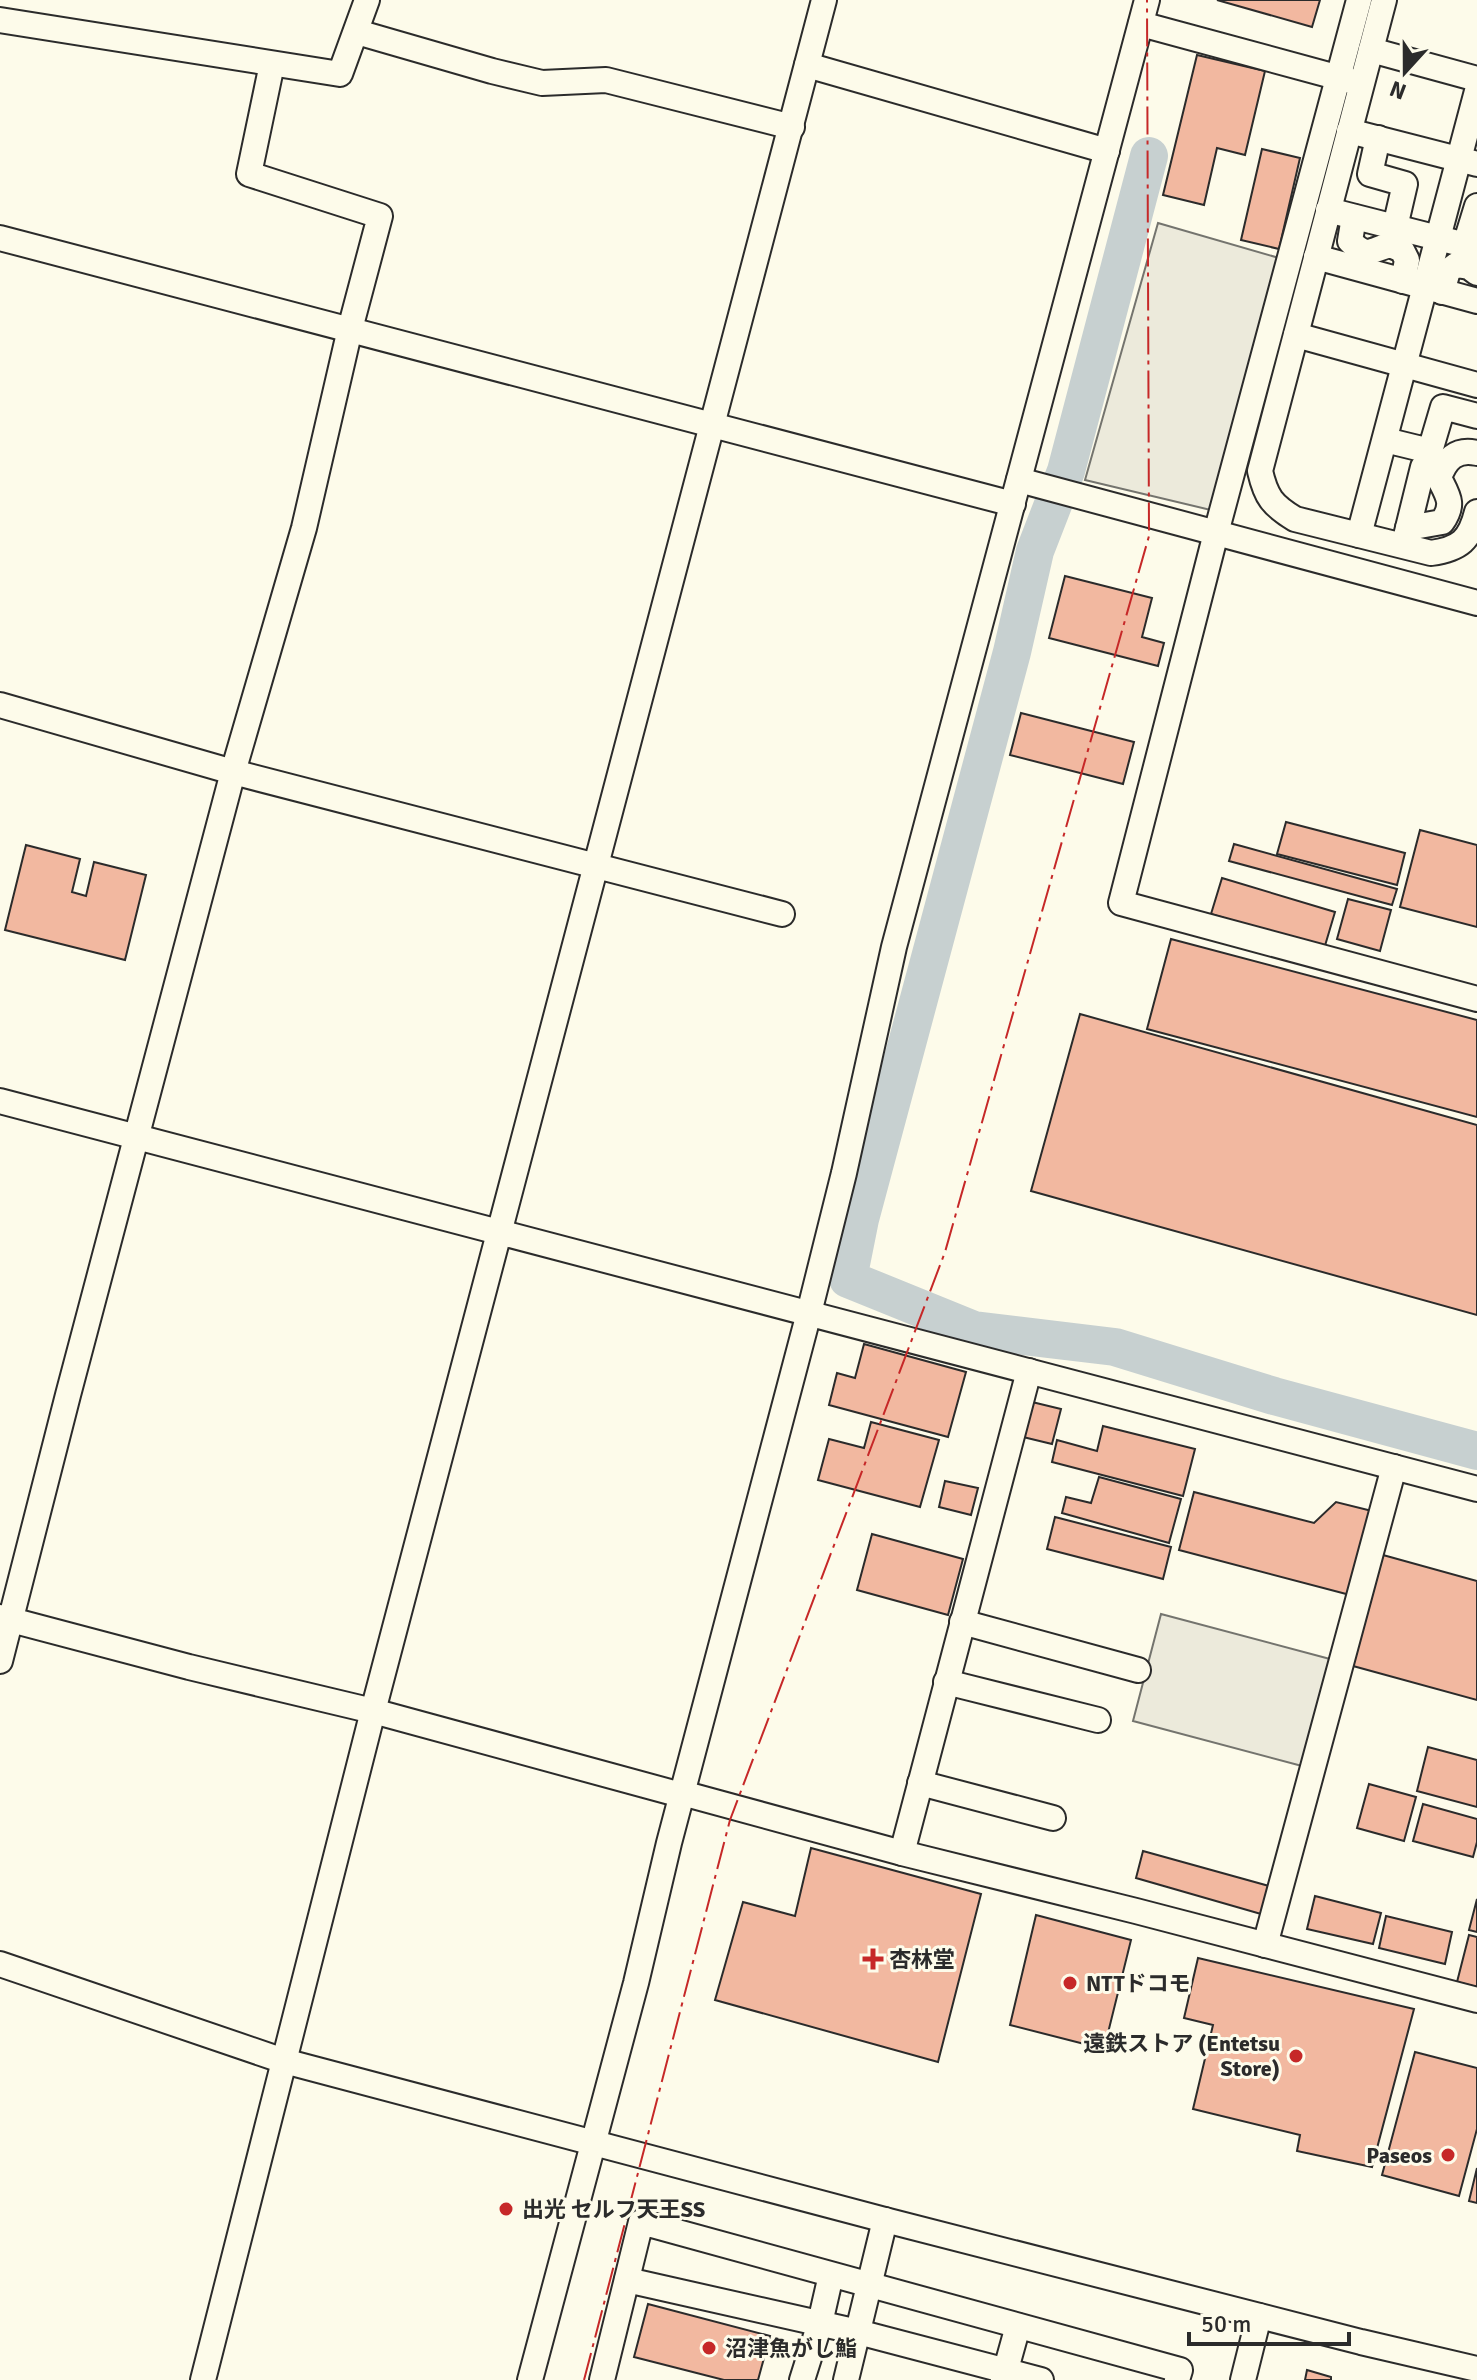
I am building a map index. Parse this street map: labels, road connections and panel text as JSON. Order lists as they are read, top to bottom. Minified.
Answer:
{"places":{"health":["杏林堂"],"other":["NTTドコモ","遠鉄ストア (Entetsu Store)","Paseos","出光 セルフ天王SS","沼津魚がし鮨"]},"scale_bar":"50 m","north":"bottom"}
